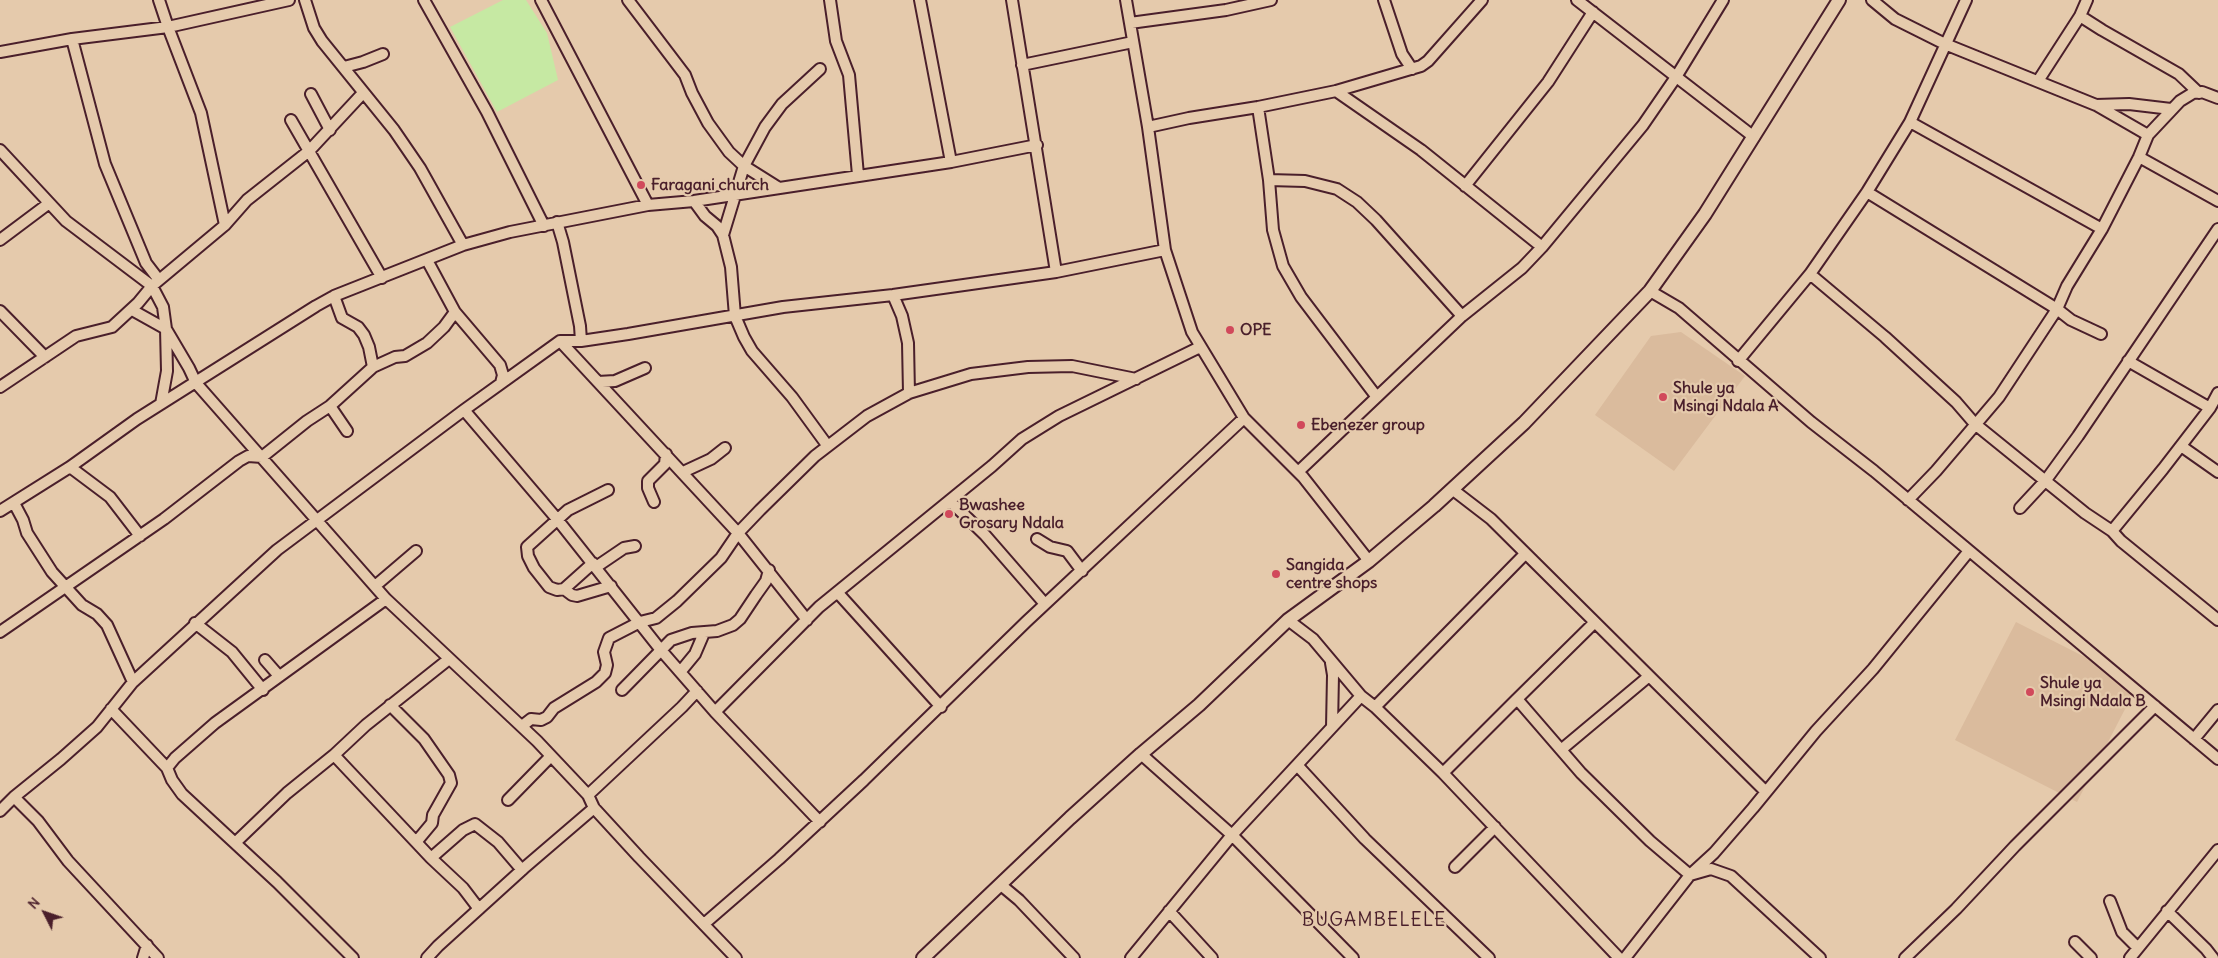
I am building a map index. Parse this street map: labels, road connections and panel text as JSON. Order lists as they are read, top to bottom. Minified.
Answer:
{"districts":["BUGAMBELELE"],"places":["Faragani church","OPE","Shule ya Msingi Ndala A","Ebenezer group","Bwashee Grosary Ndala","Sangida centre shops","Shule ya Msingi Ndala B"],"north":"top left"}
